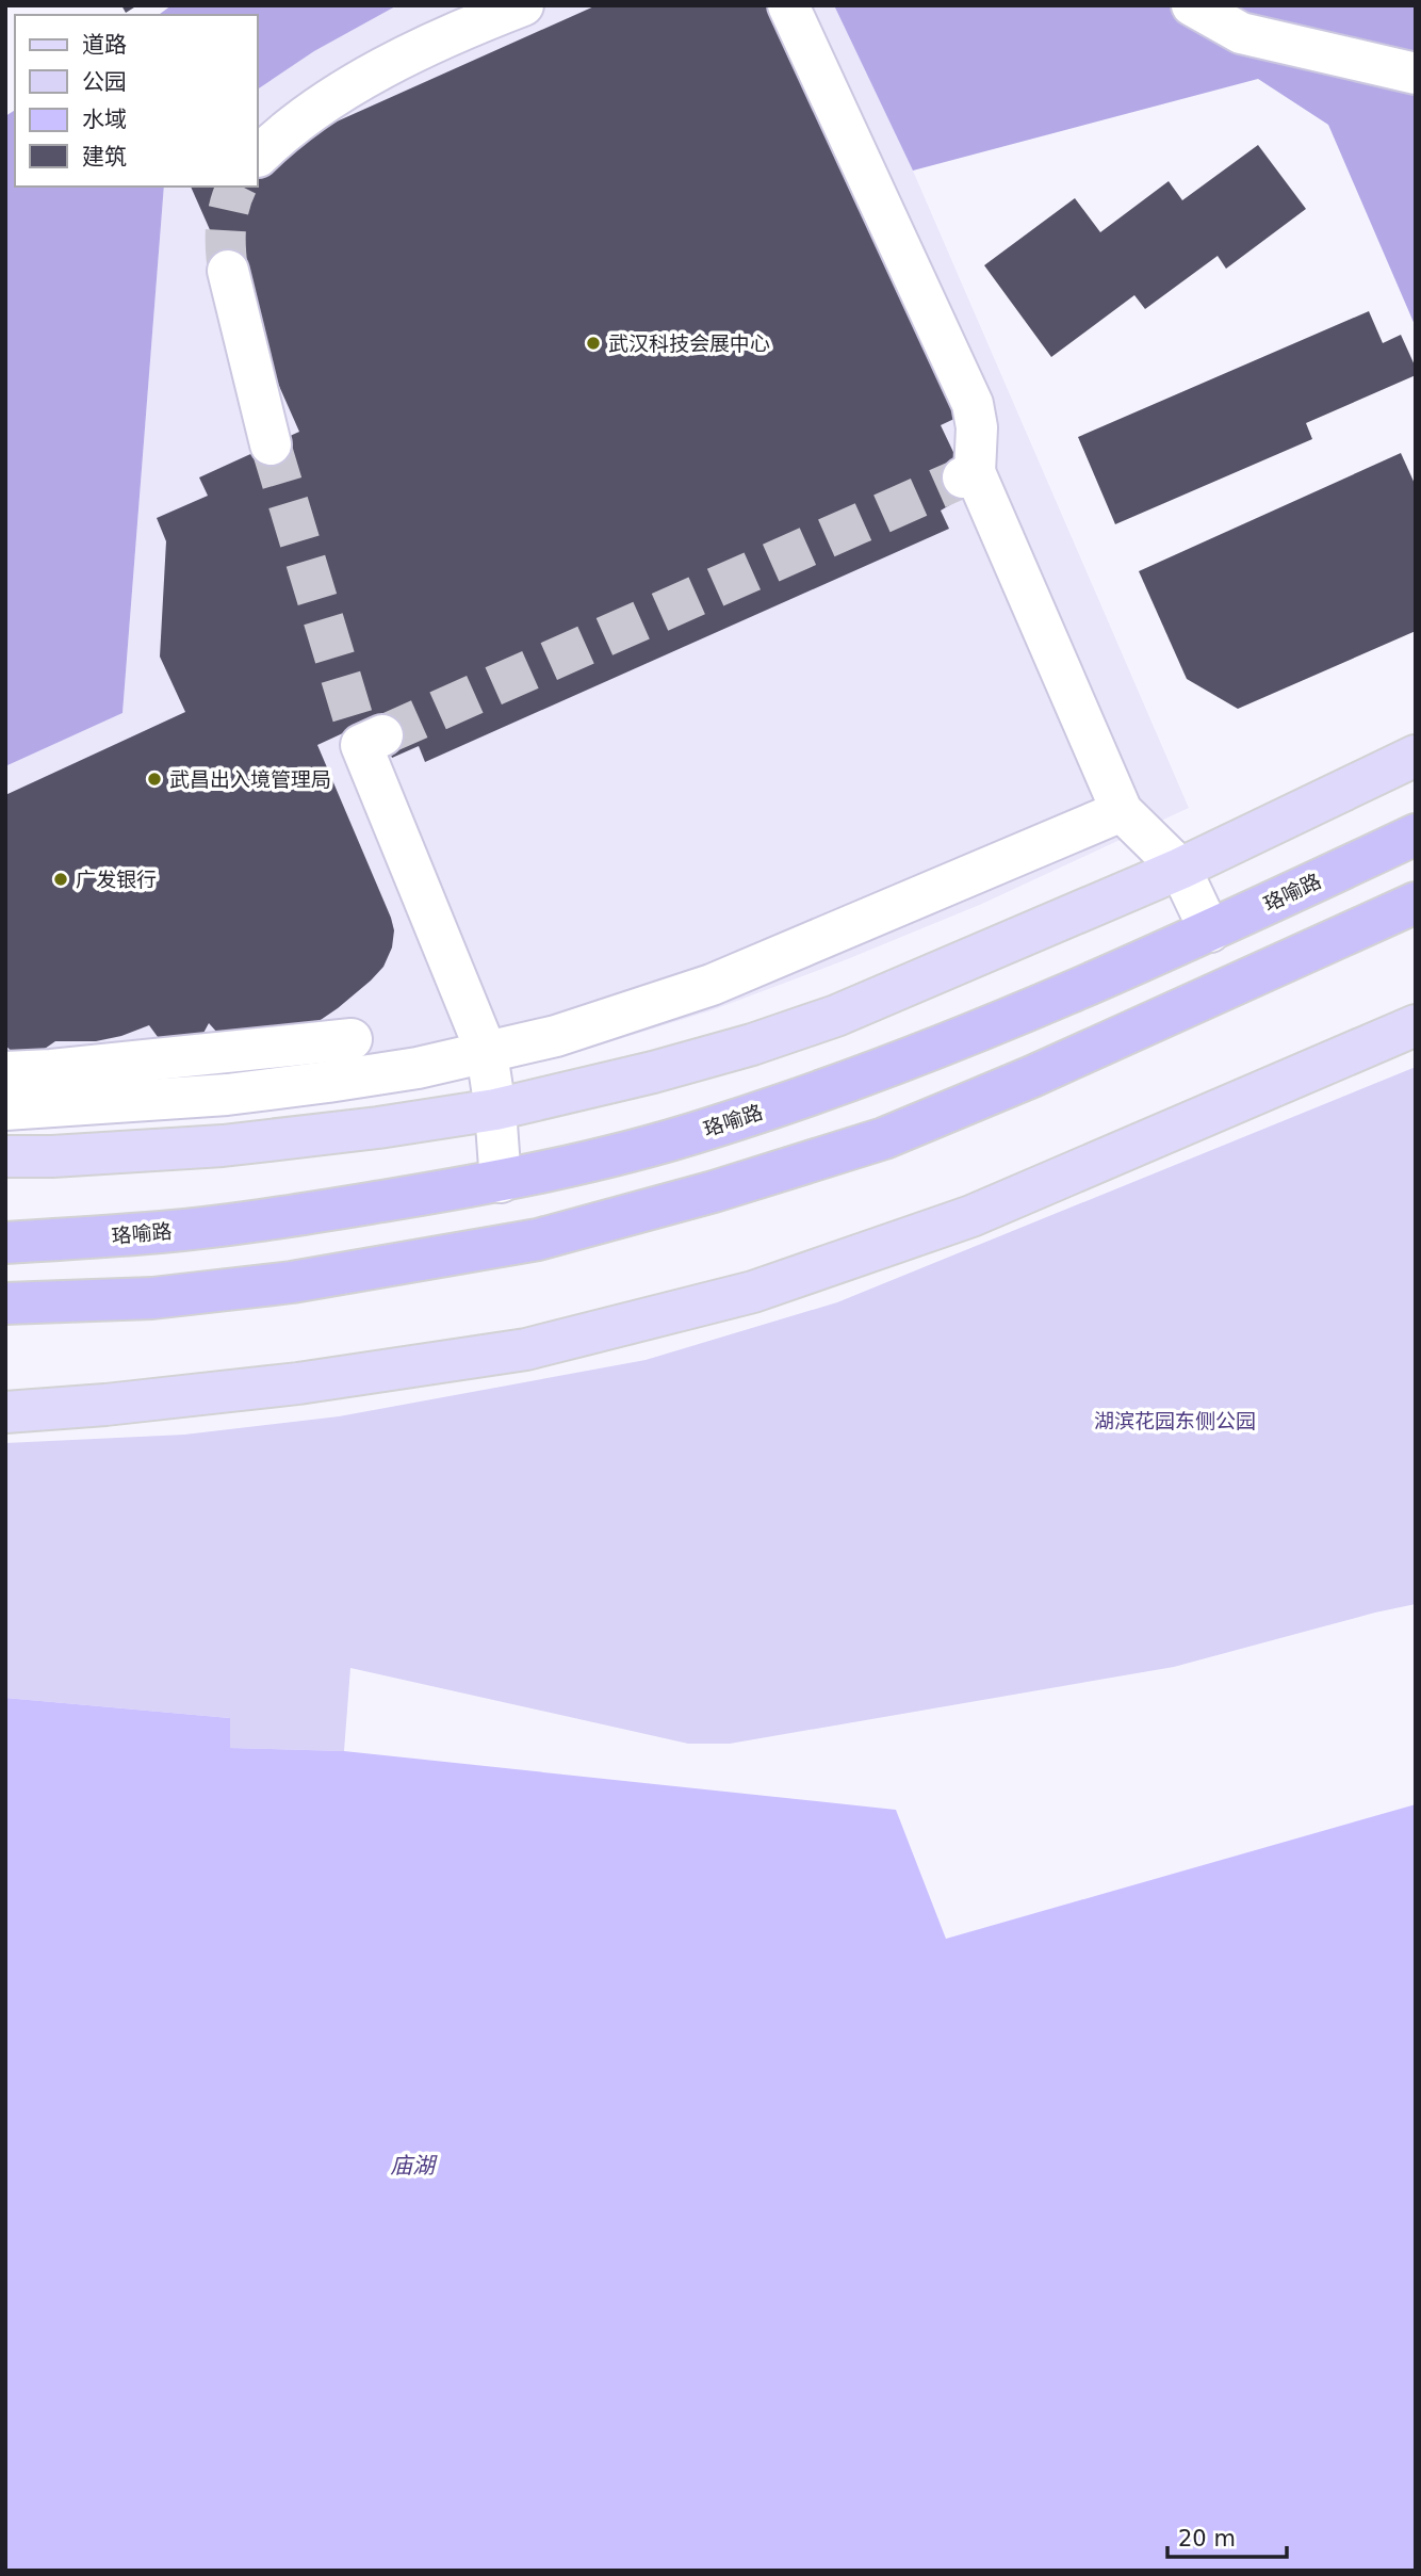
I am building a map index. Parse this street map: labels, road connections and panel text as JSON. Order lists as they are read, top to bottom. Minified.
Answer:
{"streets":{"highway":["珞喻路"]},"water":["庙湖"],"parks":["湖滨花园东侧公园"],"places":["武汉科技会展中心","武昌出入境管理局","广发银行"],"legend":["道路","公园","水域","建筑"],"scale_bar":"20 m"}
